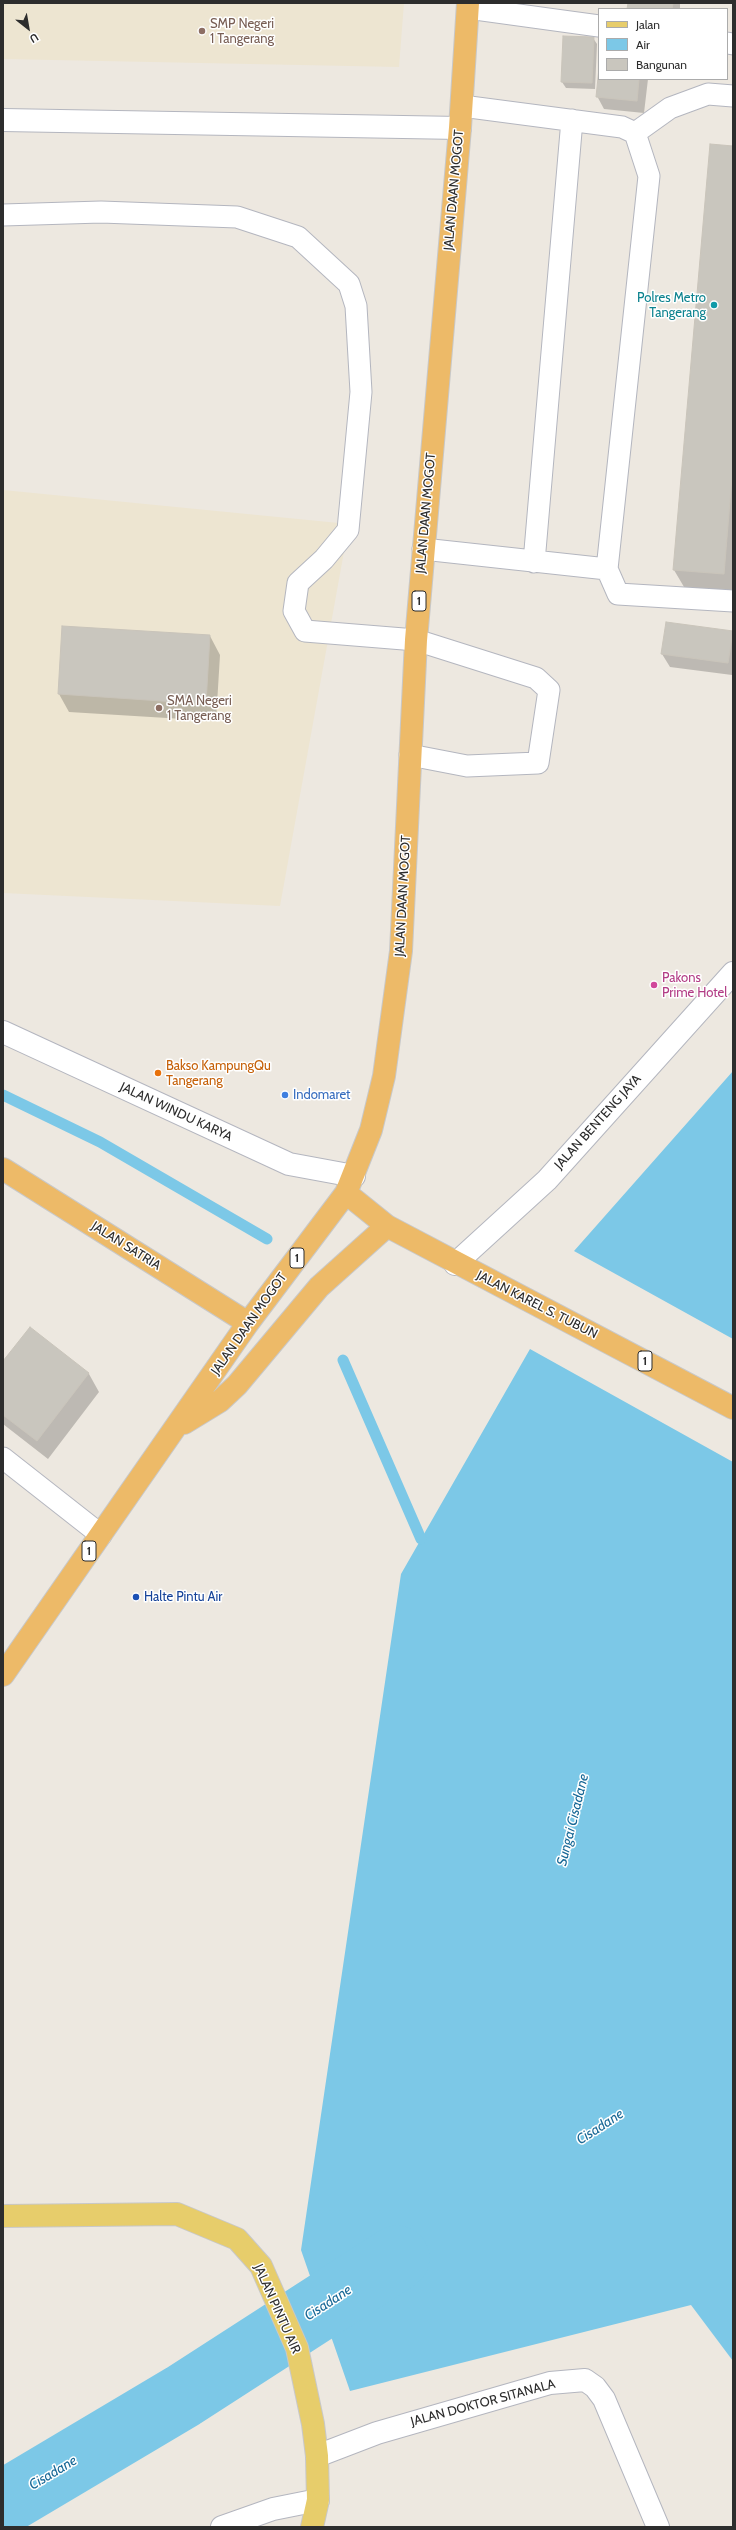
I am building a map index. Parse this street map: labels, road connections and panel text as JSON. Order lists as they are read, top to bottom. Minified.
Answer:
{"streets":{"highway":["JALAN DAAN MOGOT","1","JALAN SATRIA","JALAN KAREL S. TUBUN"],"main road":["JALAN PINTU AIR"],"street":["JALAN WINDU KARYA","JALAN BENTENG JAYA","JALAN DOKTOR SITANALA"]},"crossings":[["JALAN DAAN MOGOT","JALAN WINDU KARYA"],["JALAN DAAN MOGOT","JALAN SATRIA"],["JALAN DAAN MOGOT","JALAN KAREL S. TUBUN"],["JALAN WINDU KARYA","JALAN KAREL S. TUBUN"],["JALAN BENTENG JAYA","JALAN KAREL S. TUBUN"],["JALAN PINTU AIR","JALAN DOKTOR SITANALA"]],"water":["Sungai Cisadane","Cisadane"],"places":["SMP Negeri 1 Tangerang","Polres Metro Tangerang","SMA Negeri 1 Tangerang","Pakons Prime Hotel","Bakso KampungQu Tangerang","Indomaret","Halte Pintu Air"],"legend":["Jalan","Air","Bangunan"],"north":"bottom right"}
